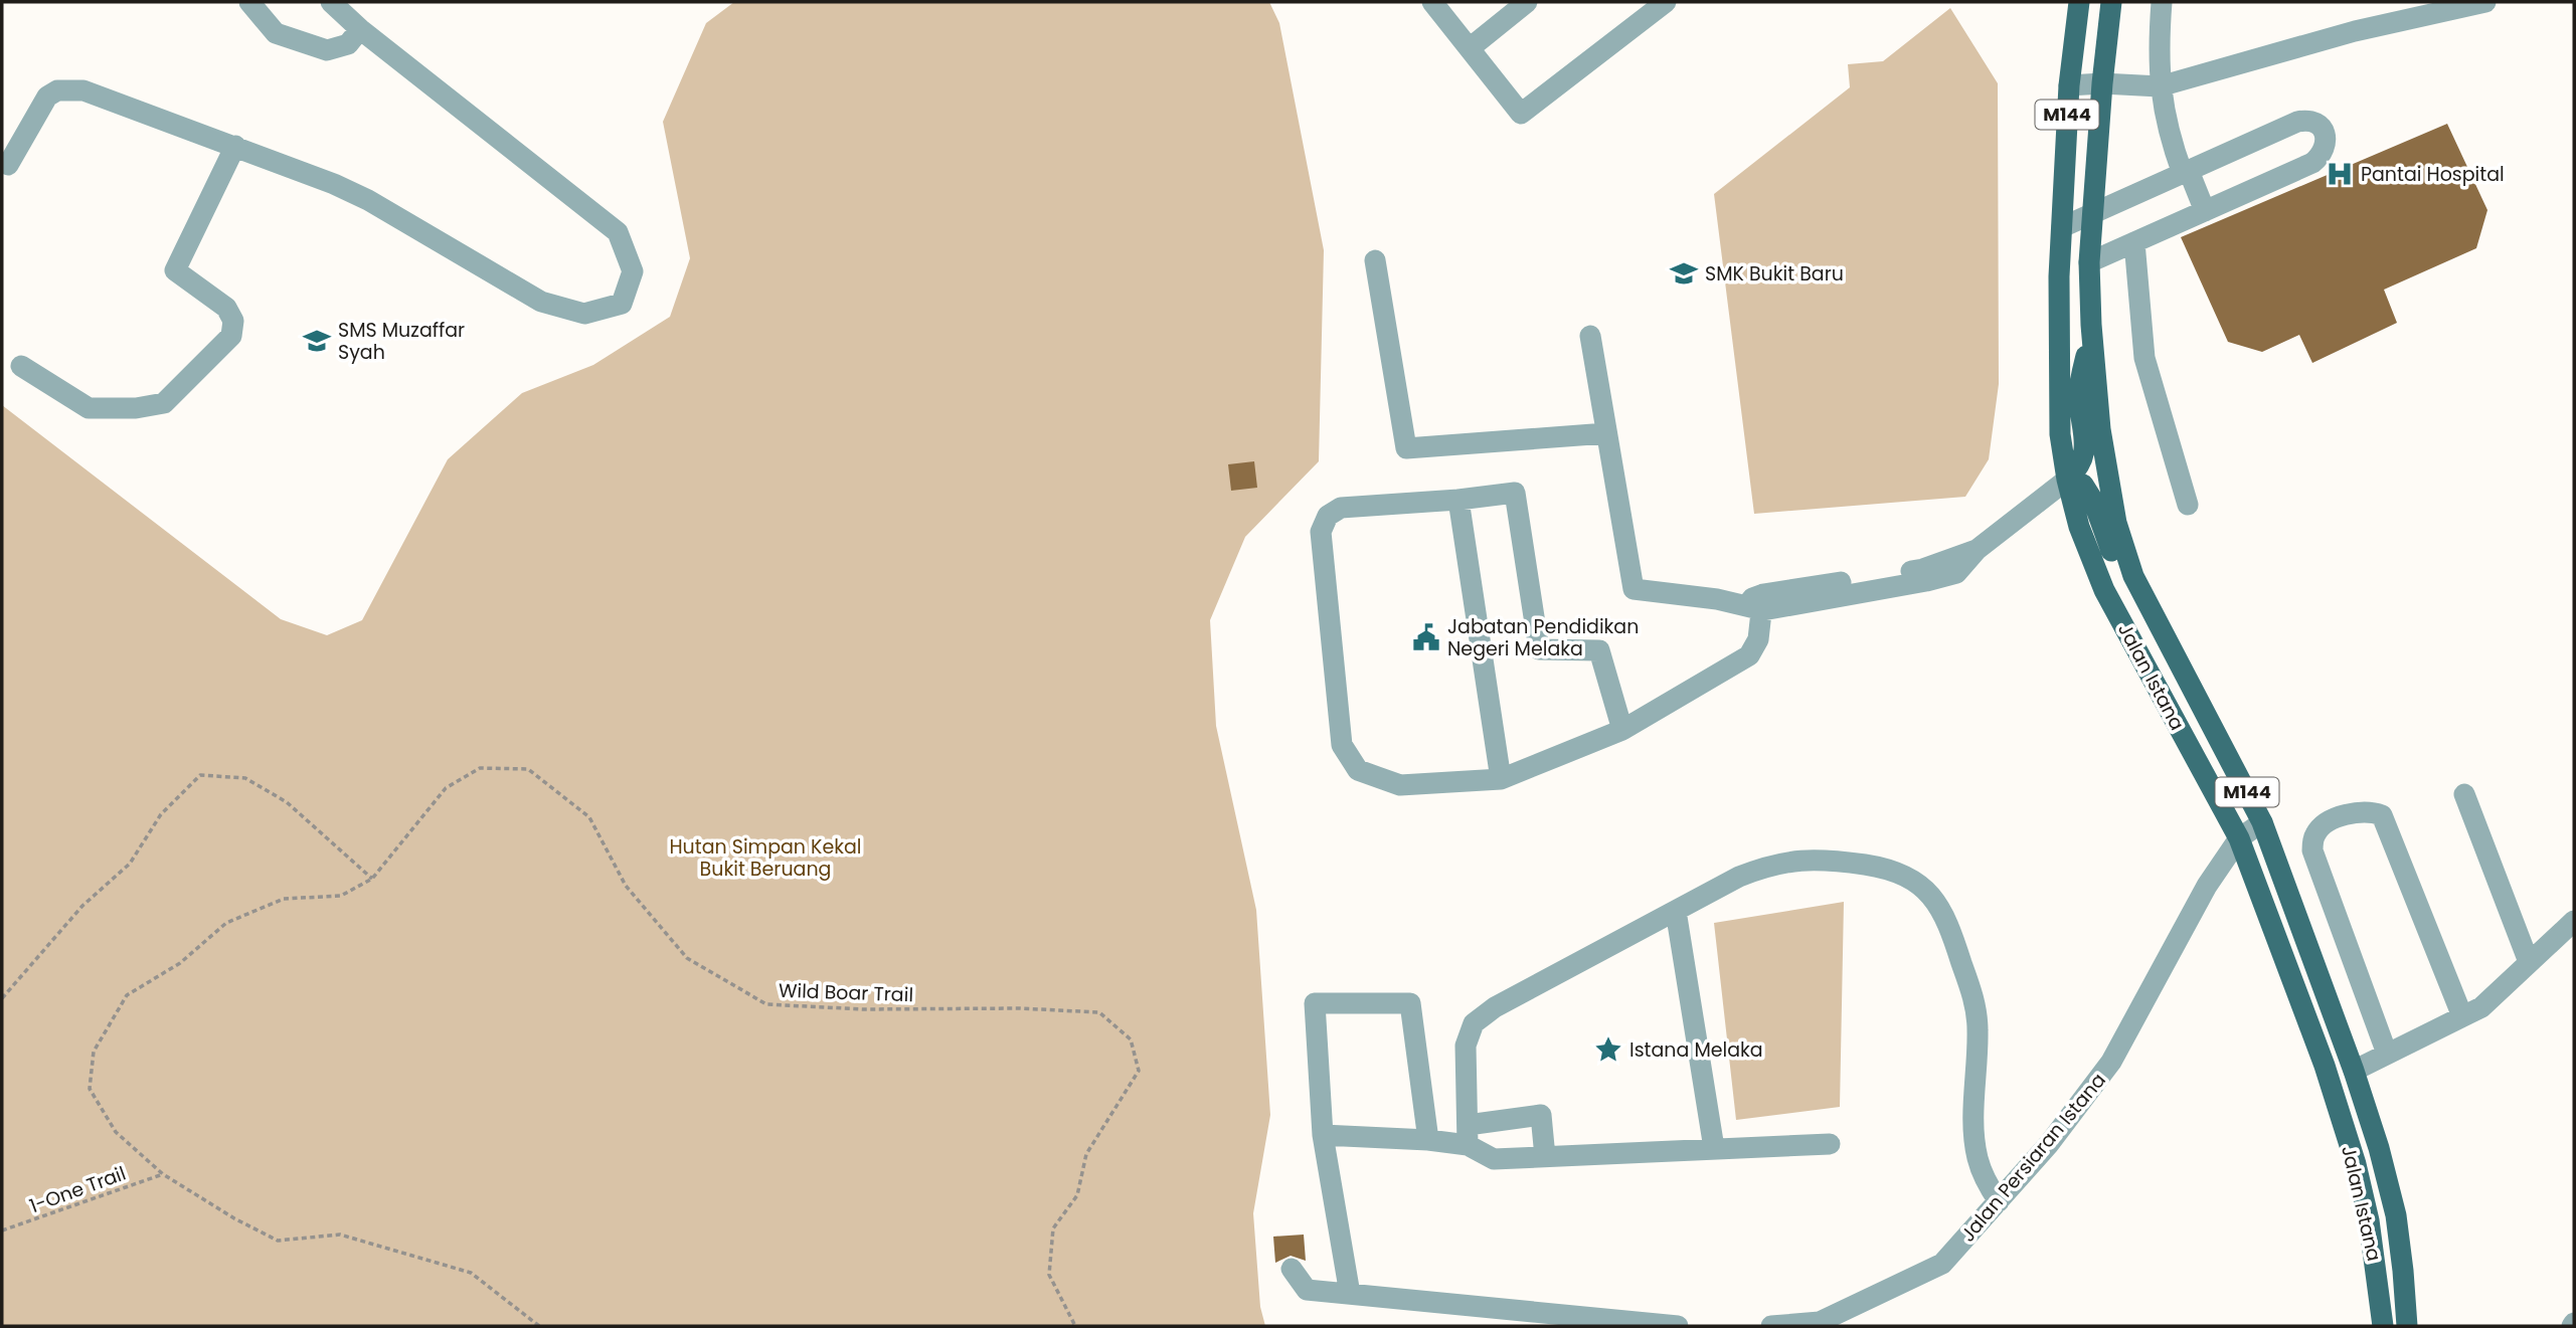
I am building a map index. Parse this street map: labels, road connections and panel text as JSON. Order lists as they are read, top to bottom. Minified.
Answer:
{"streets":{"main road":["M144","Jalan Istana"],"street":["Jalan Persiaran Istana"],"path":["Wild Boar Trail","1-One Trail"]},"crossings":[["Jalan Istana","Jalan Persiaran Istana"],["Wild Boar Trail","1-One Trail"]],"parks":["Hutan Simpan Kekal Bukit Beruang"],"places":{"hospital":["Pantai Hospital"],"school or university":["SMK Bukit Baru","SMS Muzaffar Syah"],"public building":["Jabatan Pendidikan Negeri Melaka"],"place":["Istana Melaka"]}}
